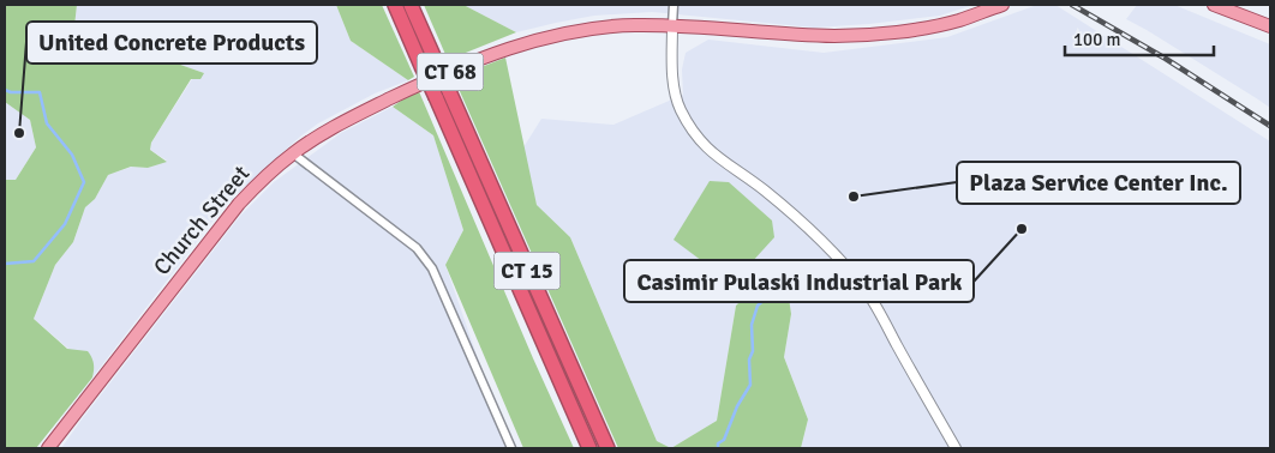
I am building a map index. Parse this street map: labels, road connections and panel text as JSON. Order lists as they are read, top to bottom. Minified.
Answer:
{"streets":{"highway":["CT 15"],"main road":["CT 68","Church Street"]},"places":["United Concrete Products","Plaza Service Center Inc.","Casimir Pulaski Industrial Park"],"scale_bar":"100 m"}
